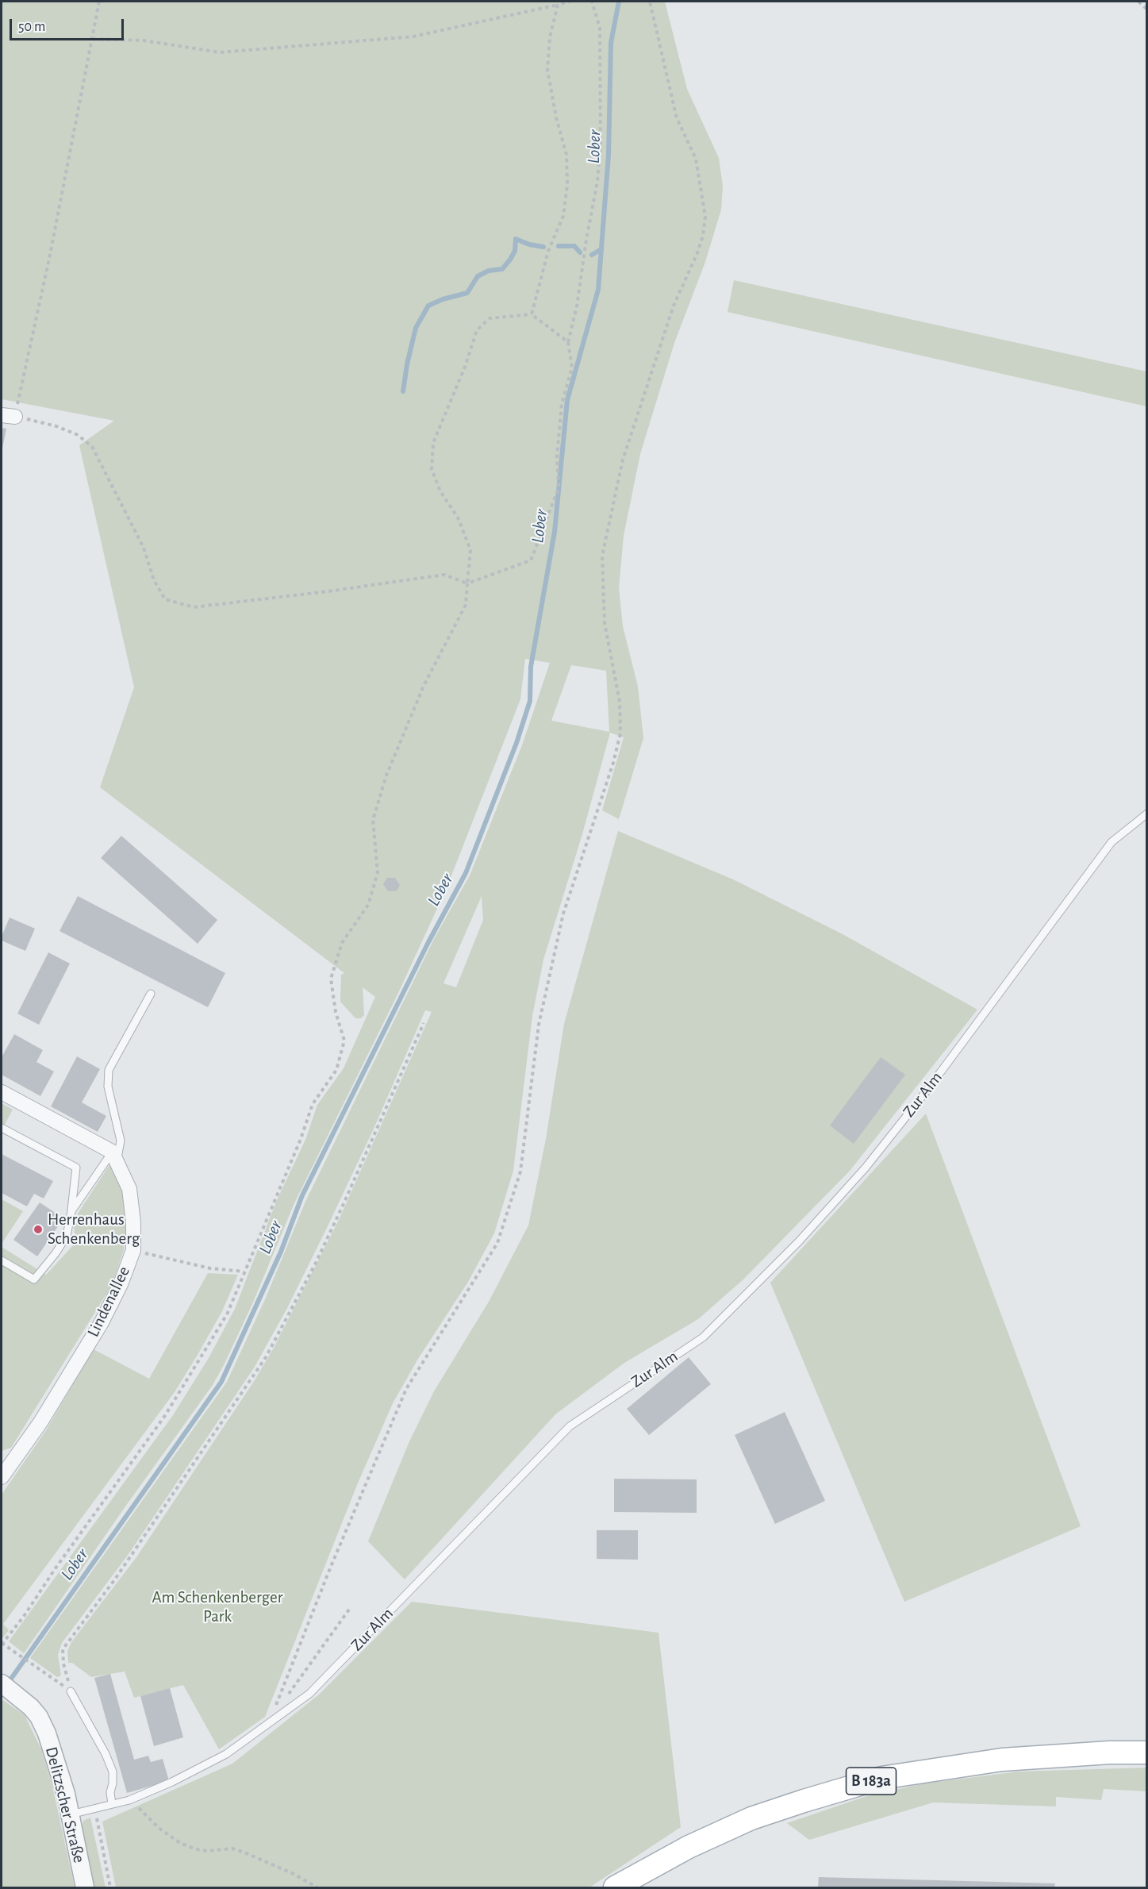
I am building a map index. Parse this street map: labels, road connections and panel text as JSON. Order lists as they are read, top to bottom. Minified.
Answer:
{"streets":{"main road":["B 183a"],"street":["Lindenallee","Delitzscher Straße"],"lane":["Zur Alm"]},"crossings":[["Zur Alm","Delitzscher Straße"]],"water":["Lober"],"parks":["Am Schenkenberger Park"],"places":["Herrenhaus Schenkenberg"],"scale_bar":"50 m"}
